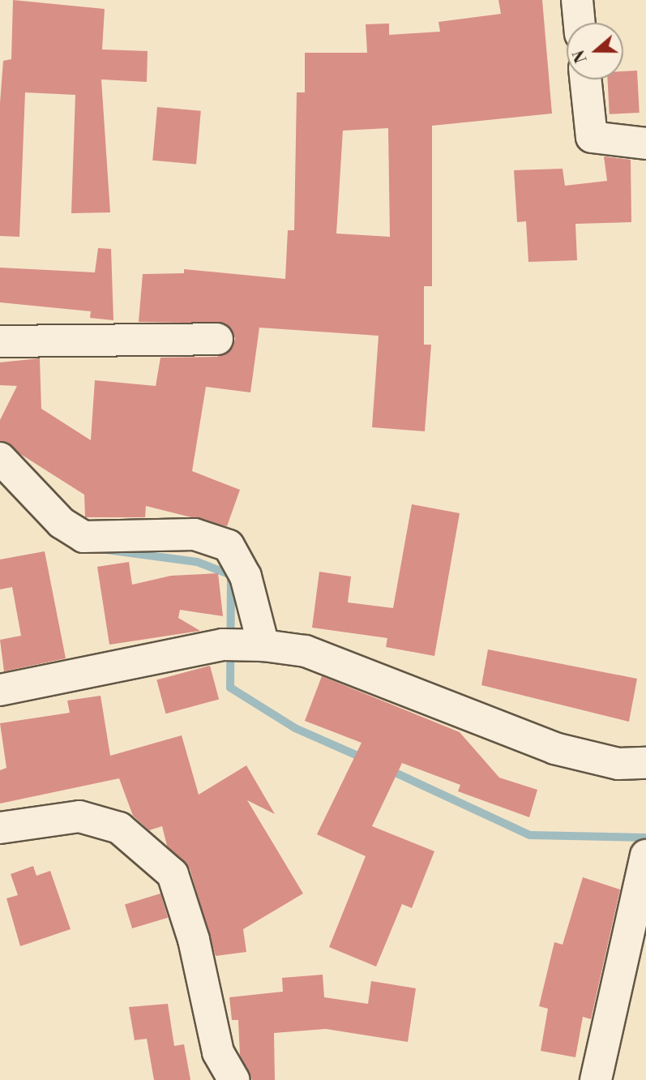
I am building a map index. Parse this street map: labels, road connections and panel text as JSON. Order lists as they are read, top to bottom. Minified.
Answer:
{"north":"left"}
